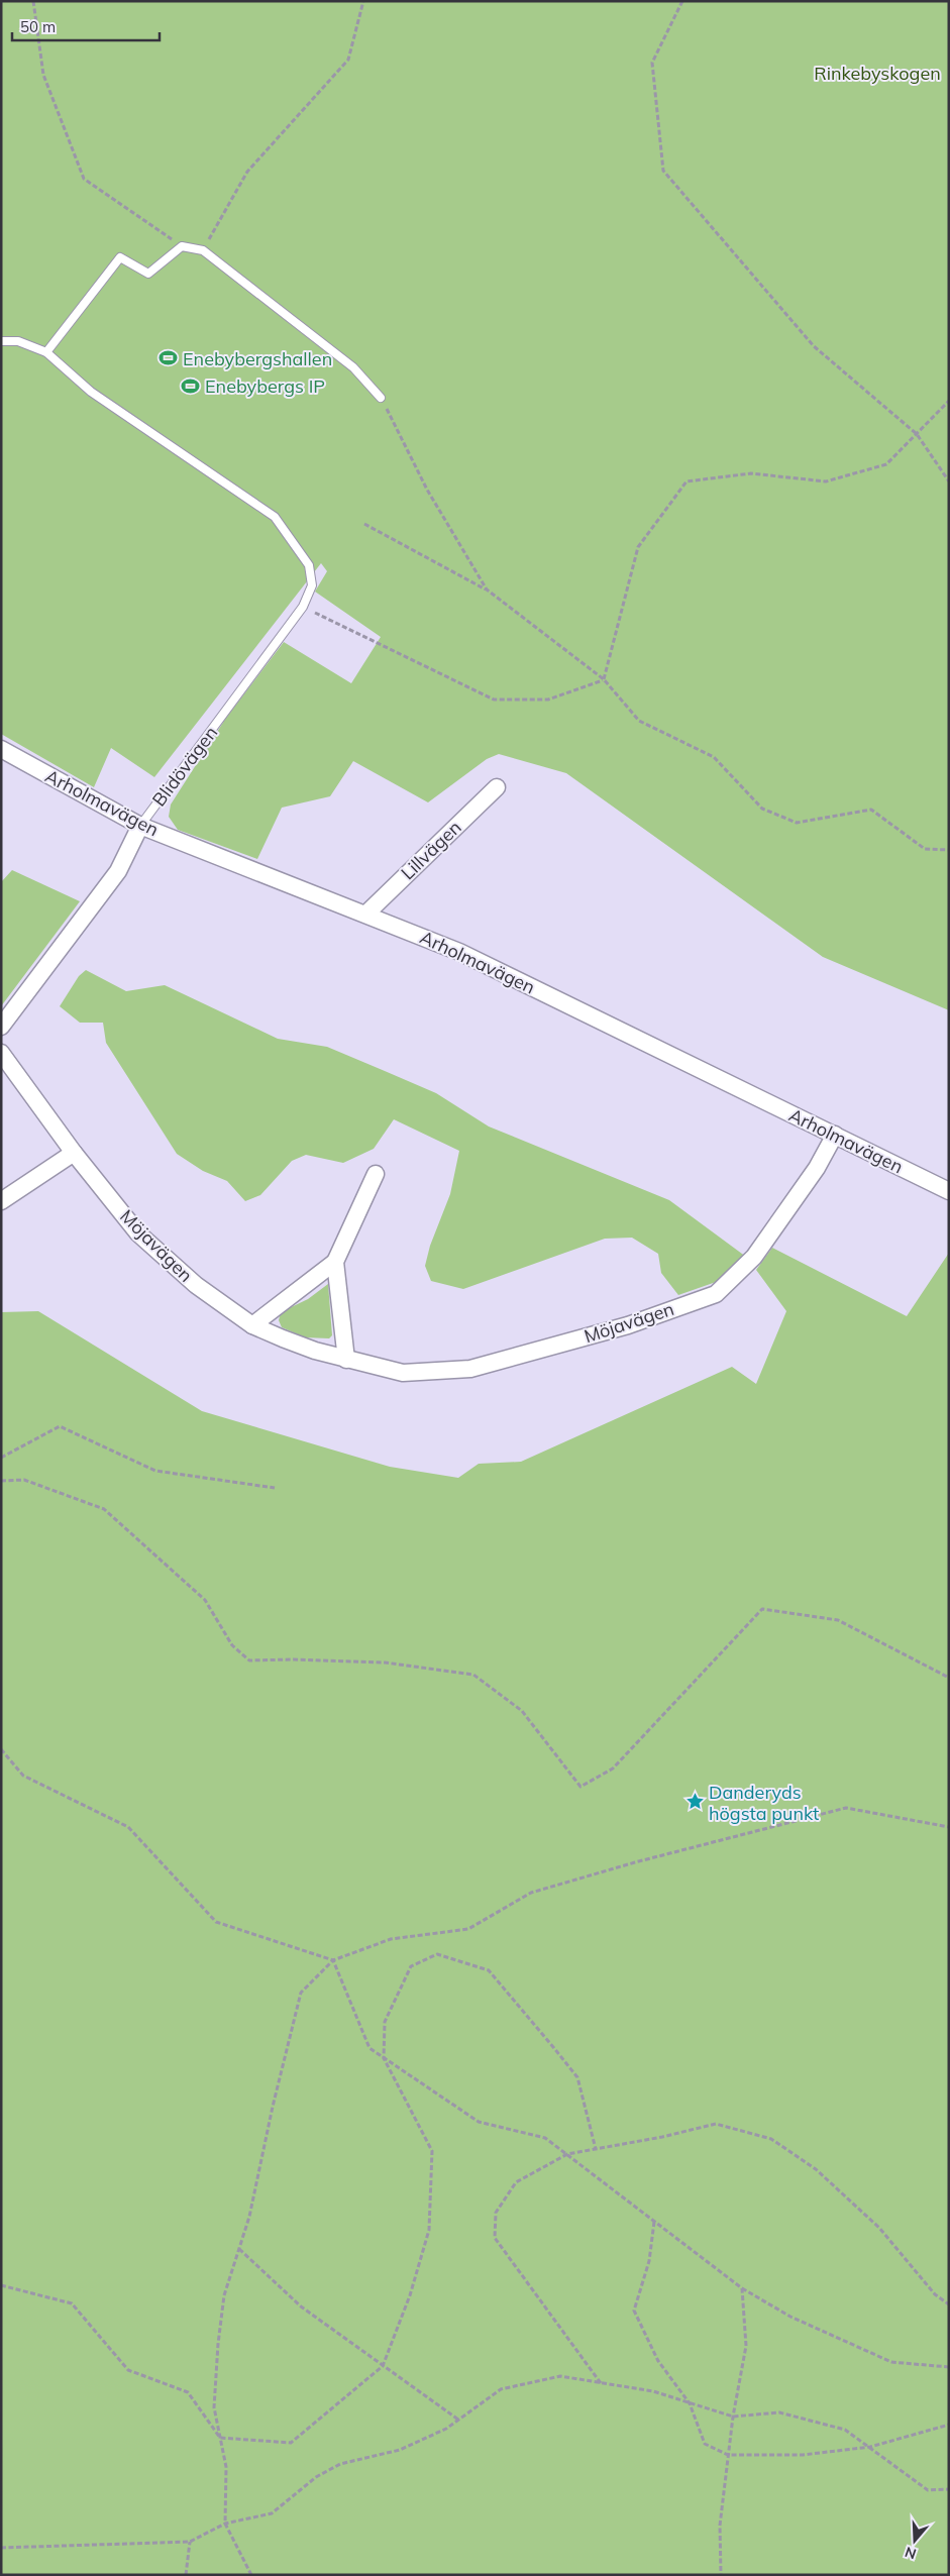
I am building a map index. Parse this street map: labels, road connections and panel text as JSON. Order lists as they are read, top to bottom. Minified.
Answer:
{"streets":{"street":["Blidövägen","Arholmavägen","Lillvägen","Möjavägen"]},"crossings":[["Blidövägen","Arholmavägen"],["Arholmavägen","Lillvägen"],["Arholmavägen","Möjavägen"]],"parks":["Rinkebyskogen"],"places":{"sports":["Enebybergshallen","Enebybergs IP"],"place":["Danderyds högsta punkt"]},"scale_bar":"50 m","north":"bottom"}
